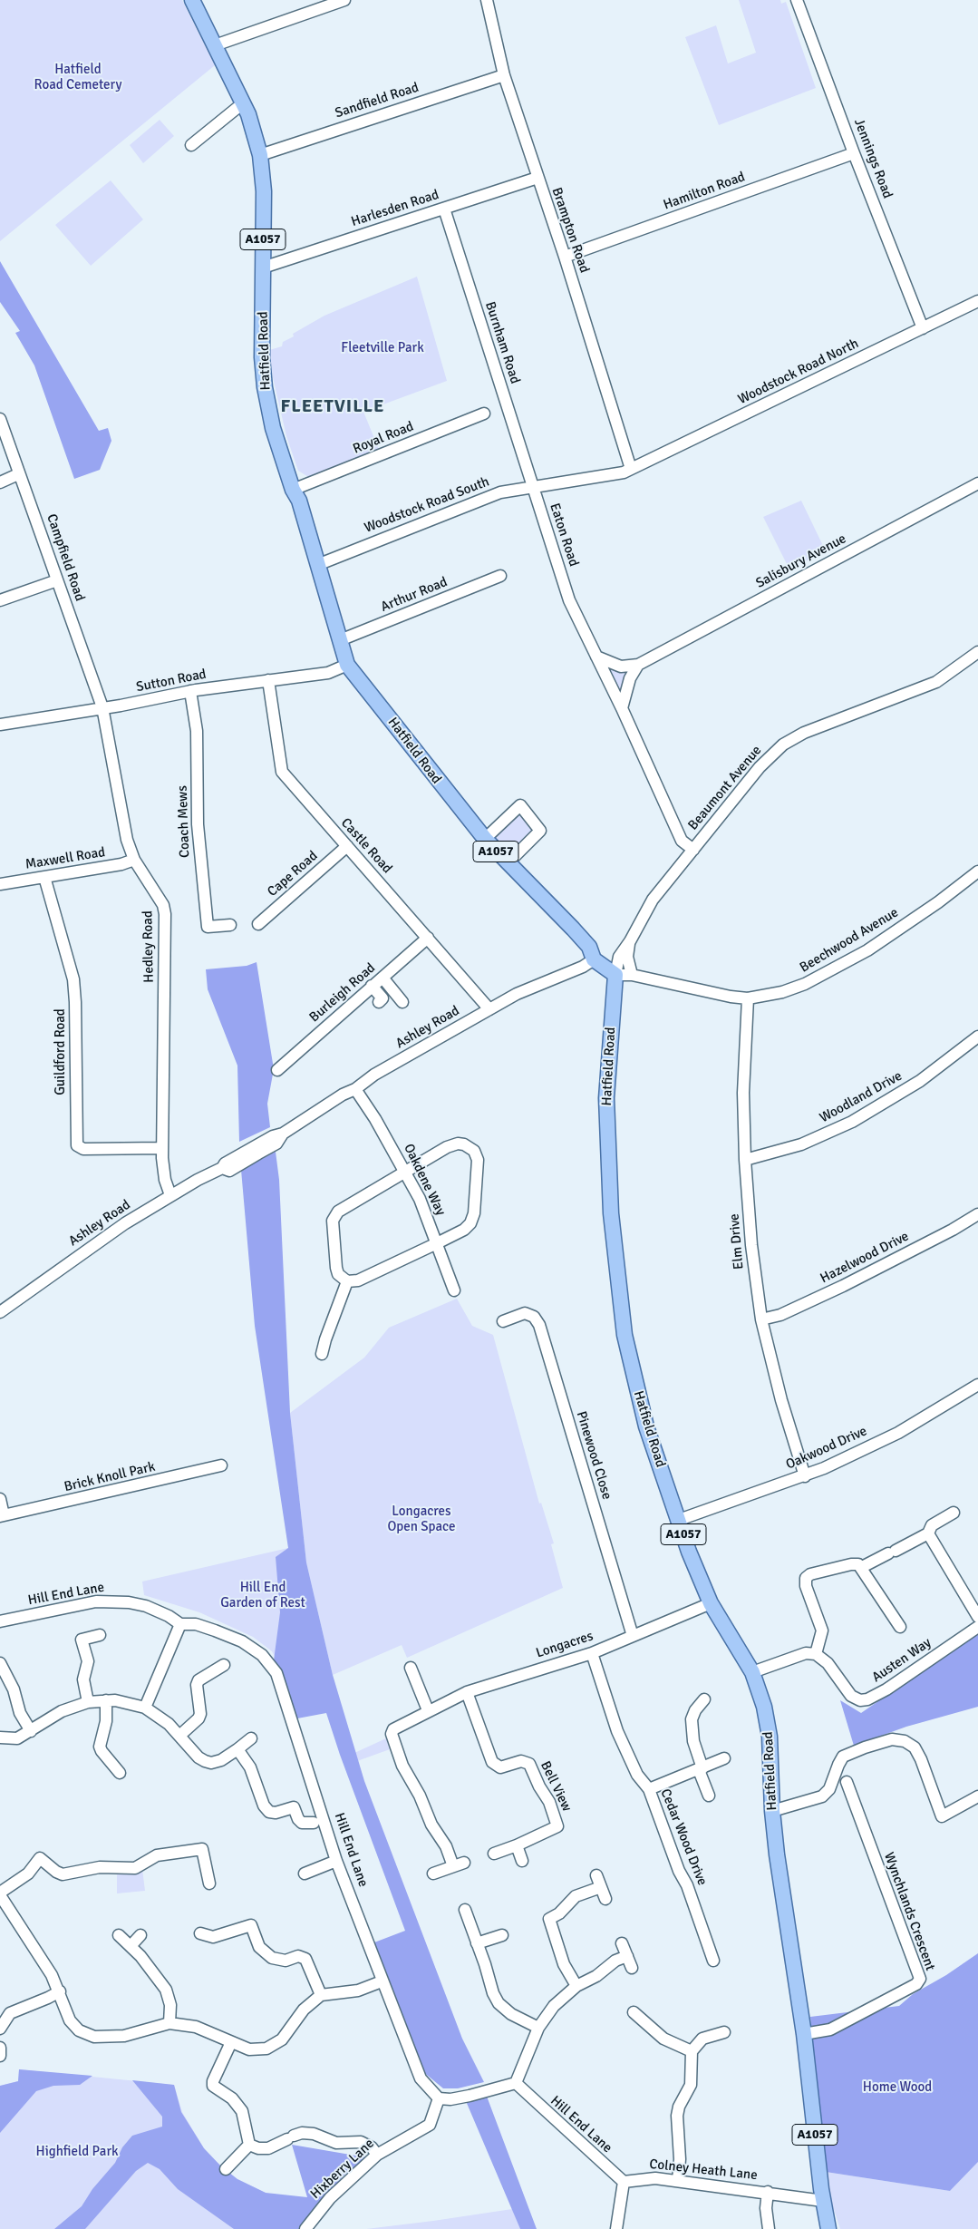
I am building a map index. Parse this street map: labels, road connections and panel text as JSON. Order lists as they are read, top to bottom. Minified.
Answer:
{"streets":{"main road":["A1057","Hatfield Road"],"street":["Sandfield Road","Jennings Road","Hamilton Road","Harlesden Road","Brampton Road","Burnham Road","Woodstock Road North","Royal Road","Woodstock Road South","Eaton Road","Campfield Road","Salisbury Avenue","Arthur Road","Sutton Road","Beaumont Avenue","Coach Mews","Castle Road","Maxwell Road","Cape Road","Beechwood Avenue","Hedley Road","Burleigh Road","Ashley Road","Guildford Road","Woodland Drive","Oakdene Way","Elm Drive","Hazelwood Drive","Oakwood Drive","Pinewood Close","Brick Knoll Park","Hill End Lane","Longacres","Austen Way","Bell View","Cedar Wood Drive","Wynchlands Crescent","Hixberry Lane","Colney Heath Lane"]},"crossings":[["Sandfield Road","Brampton Road"],["Sandfield Road","Hatfield Road"],["Jennings Road","Hamilton Road"],["Jennings Road","Woodstock Road North"],["Hamilton Road","Brampton Road"],["Harlesden Road","Brampton Road"],["Harlesden Road","Burnham Road"],["Harlesden Road","Hatfield Road"],["Brampton Road","Woodstock Road North"],["Brampton Road","Woodstock Road South"],["Burnham Road","Woodstock Road South"],["Burnham Road","Eaton Road"],["Hatfield Road","Royal Road"],["Hatfield Road","Woodstock Road South"],["Hatfield Road","Arthur Road"],["Hatfield Road","Sutton Road"],["Hatfield Road","Beaumont Avenue"],["Hatfield Road","Beechwood Avenue"],["Hatfield Road","Ashley Road"],["Hatfield Road","Oakwood Drive"],["Hatfield Road","Longacres"],["Hatfield Road","Wynchlands Crescent"],["Hatfield Road","Colney Heath Lane"],["Woodstock Road North","Woodstock Road South"],["Woodstock Road South","Eaton Road"],["Eaton Road","Salisbury Avenue"],["Campfield Road","Sutton Road"],["Campfield Road","Hedley Road"],["Sutton Road","Coach Mews"],["Sutton Road","Castle Road"],["Sutton Road","Hedley Road"],["Beaumont Avenue","Beechwood Avenue"],["Castle Road","Cape Road"],["Castle Road","Burleigh Road"],["Castle Road","Ashley Road"],["Maxwell Road","Hedley Road"],["Maxwell Road","Guildford Road"],["Beechwood Avenue","Elm Drive"],["Hedley Road","Ashley Road"],["Hedley Road","Guildford Road"],["Ashley Road","Oakdene Way"],["Woodland Drive","Elm Drive"],["Elm Drive","Hazelwood Drive"],["Elm Drive","Oakwood Drive"],["Pinewood Close","Longacres"],["Hill End Lane","Hixberry Lane"],["Hill End Lane","Colney Heath Lane"],["Longacres","Bell View"],["Longacres","Cedar Wood Drive"]],"districts":["FLEETVILLE"],"parks":["Hatfield Road Cemetery","Fleetville Park","Longacres Open Space","Hill End Garden of Rest","Home Wood","Highfield Park"]}
